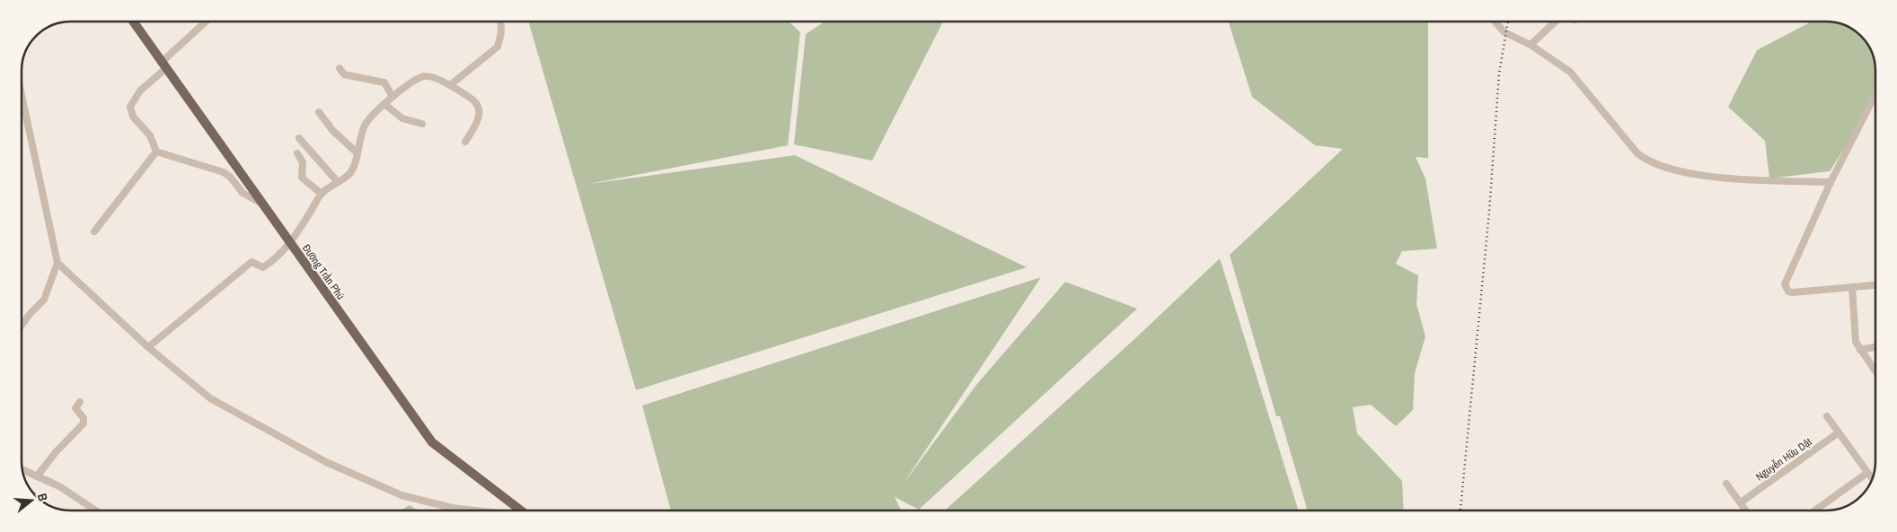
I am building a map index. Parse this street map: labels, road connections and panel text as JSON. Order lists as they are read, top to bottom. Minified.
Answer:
{"streets":{"main road":["Đường Trần Phú"],"street":["Nguyễn Hữu Dật"]},"north":"right"}
